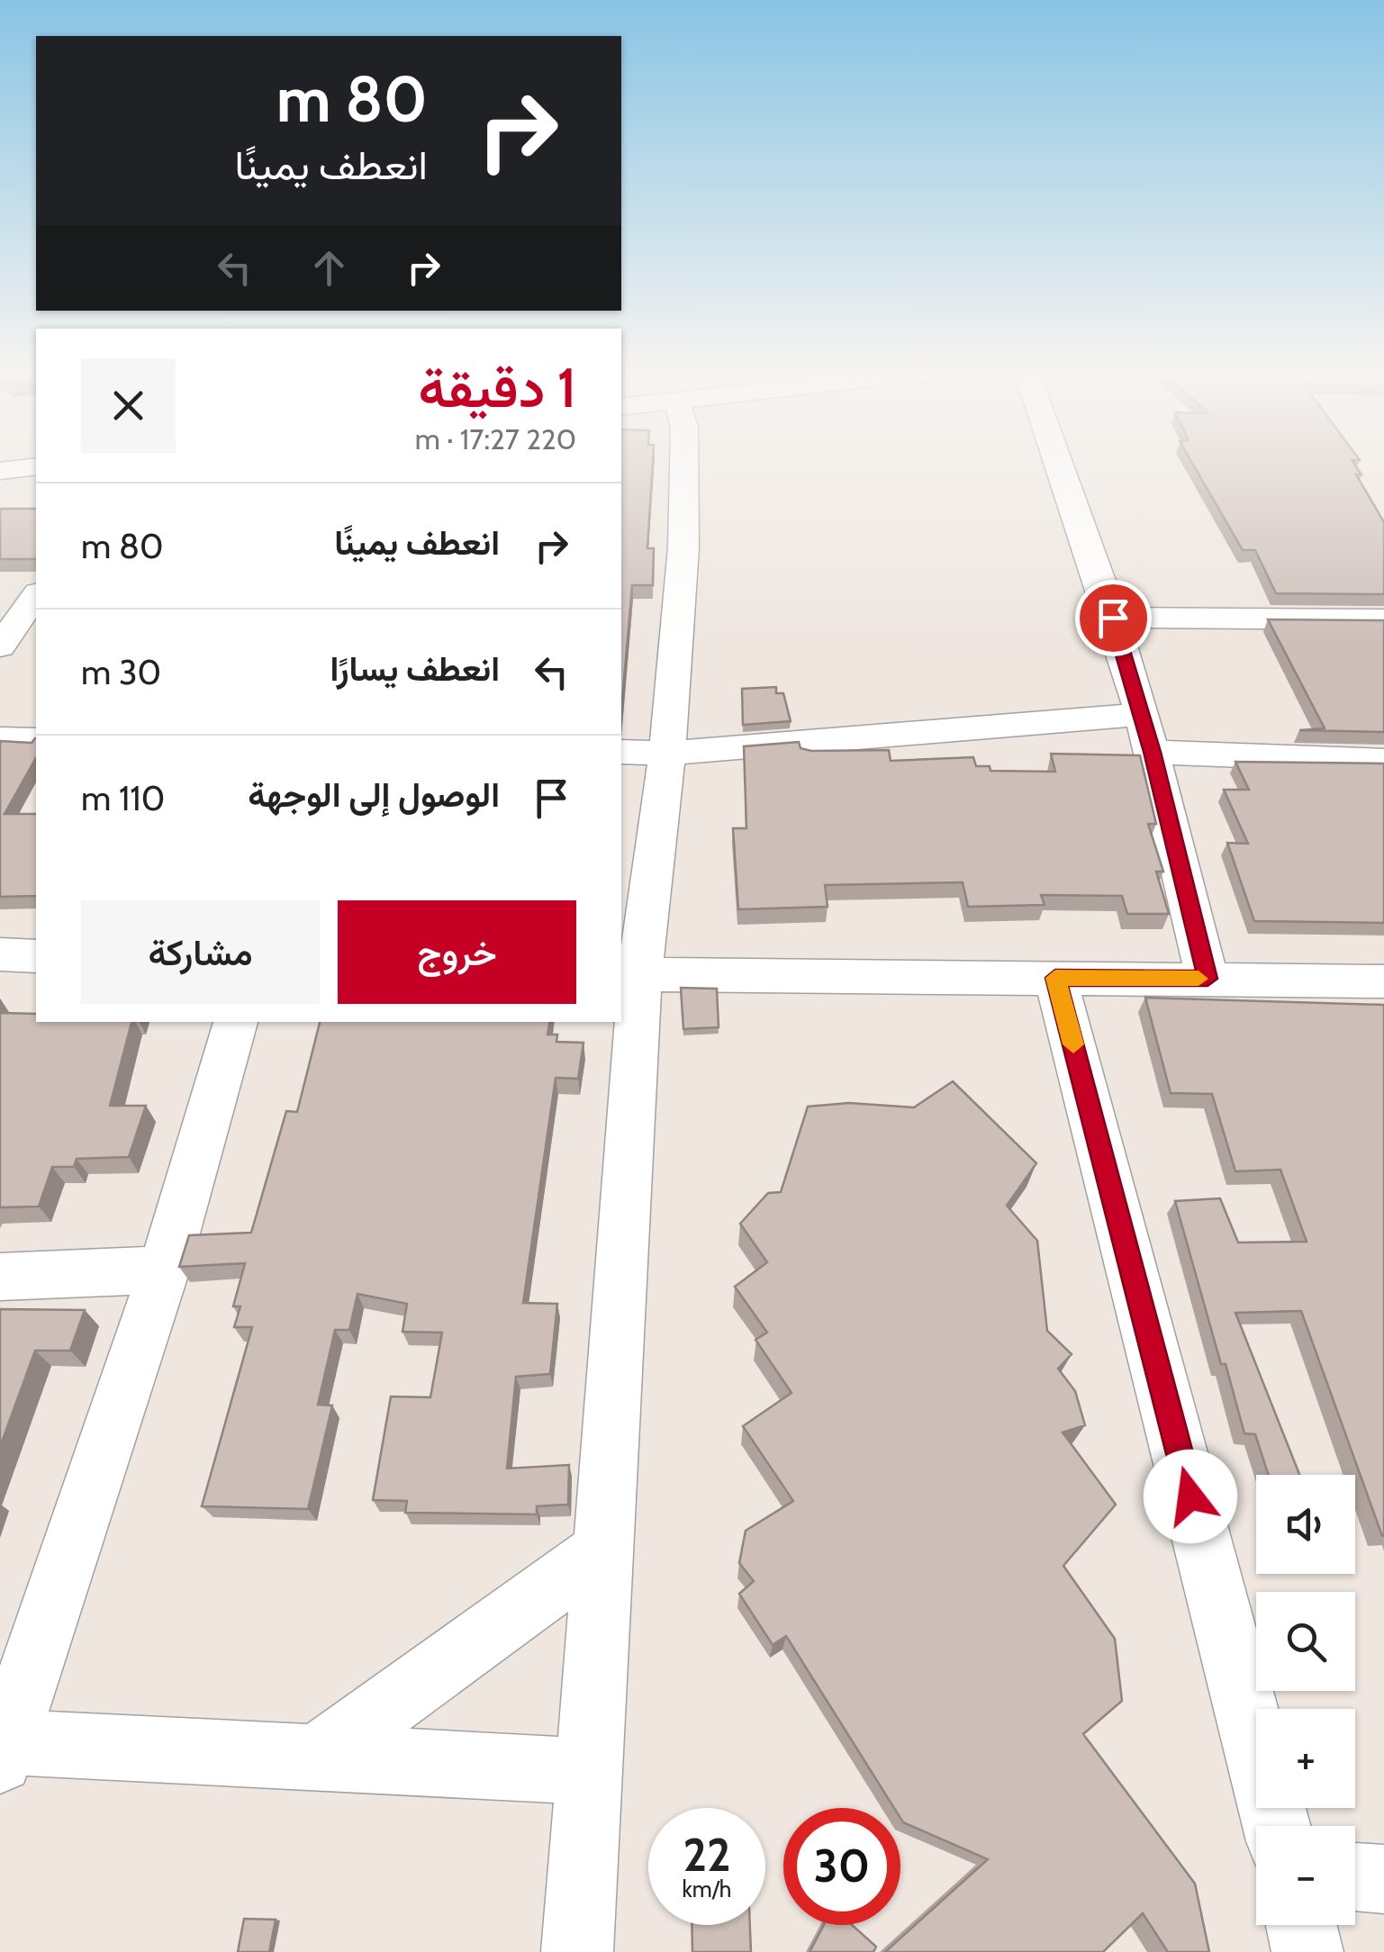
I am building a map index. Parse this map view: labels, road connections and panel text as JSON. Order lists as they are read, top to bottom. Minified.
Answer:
{"page":{"turn":["80 m","انعطف يمينًا"],"heading":["1 دقيقة","220 m · 17:27"],"list":[{"name":"انعطف يمينًا","value":"80 m"},{"name":"انعطف يسارًا","value":"30 m"},{"name":"الوصول إلى الوجهة","value":"110 m"}],"buttons":["خروج","مشاركة"],"map_buttons":["+","−"],"speed":"22 km/h","limit":"30"}}
